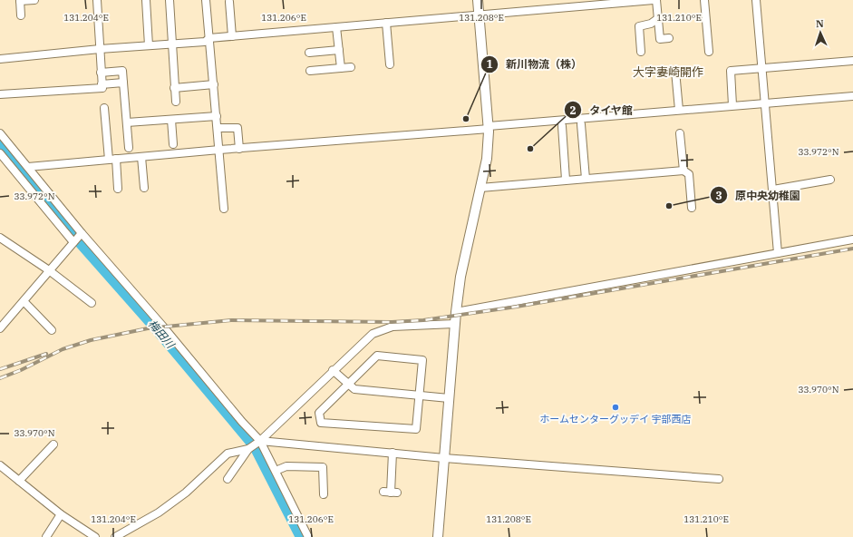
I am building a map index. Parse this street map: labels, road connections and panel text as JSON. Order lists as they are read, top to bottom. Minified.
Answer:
{"districts":["大字妻崎開作"],"water":["梅田川"],"places":["新川物流（株）","タイヤ館","原中央幼稚園","ホームセンターグッデイ 宇部西店"],"north":"top","coordinates":["131.204°E","131.206°E","131.208°E","131.210°E","33.972°N","33.970°N"]}
